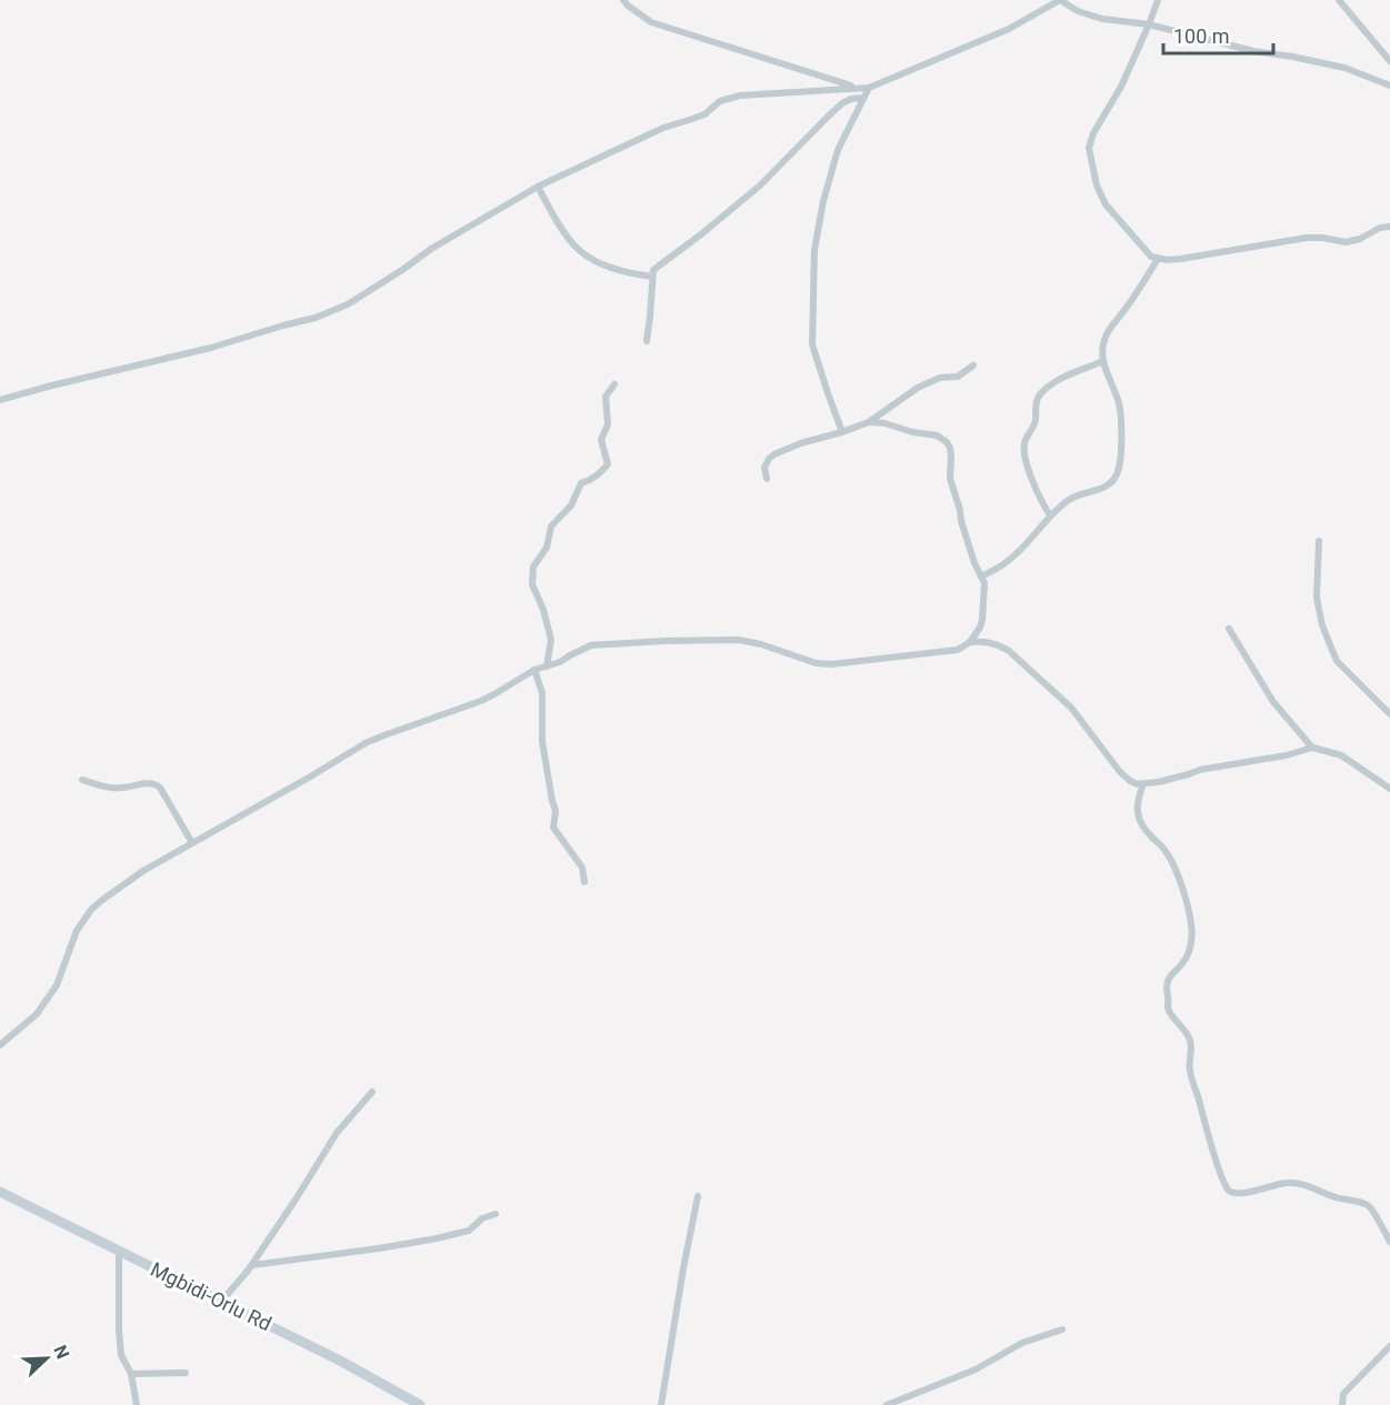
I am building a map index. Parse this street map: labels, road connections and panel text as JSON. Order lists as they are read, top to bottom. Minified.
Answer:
{"streets":{"main road":["Mgbidi-Orlu Rd"]},"scale_bar":"100 m","north":"top right"}
